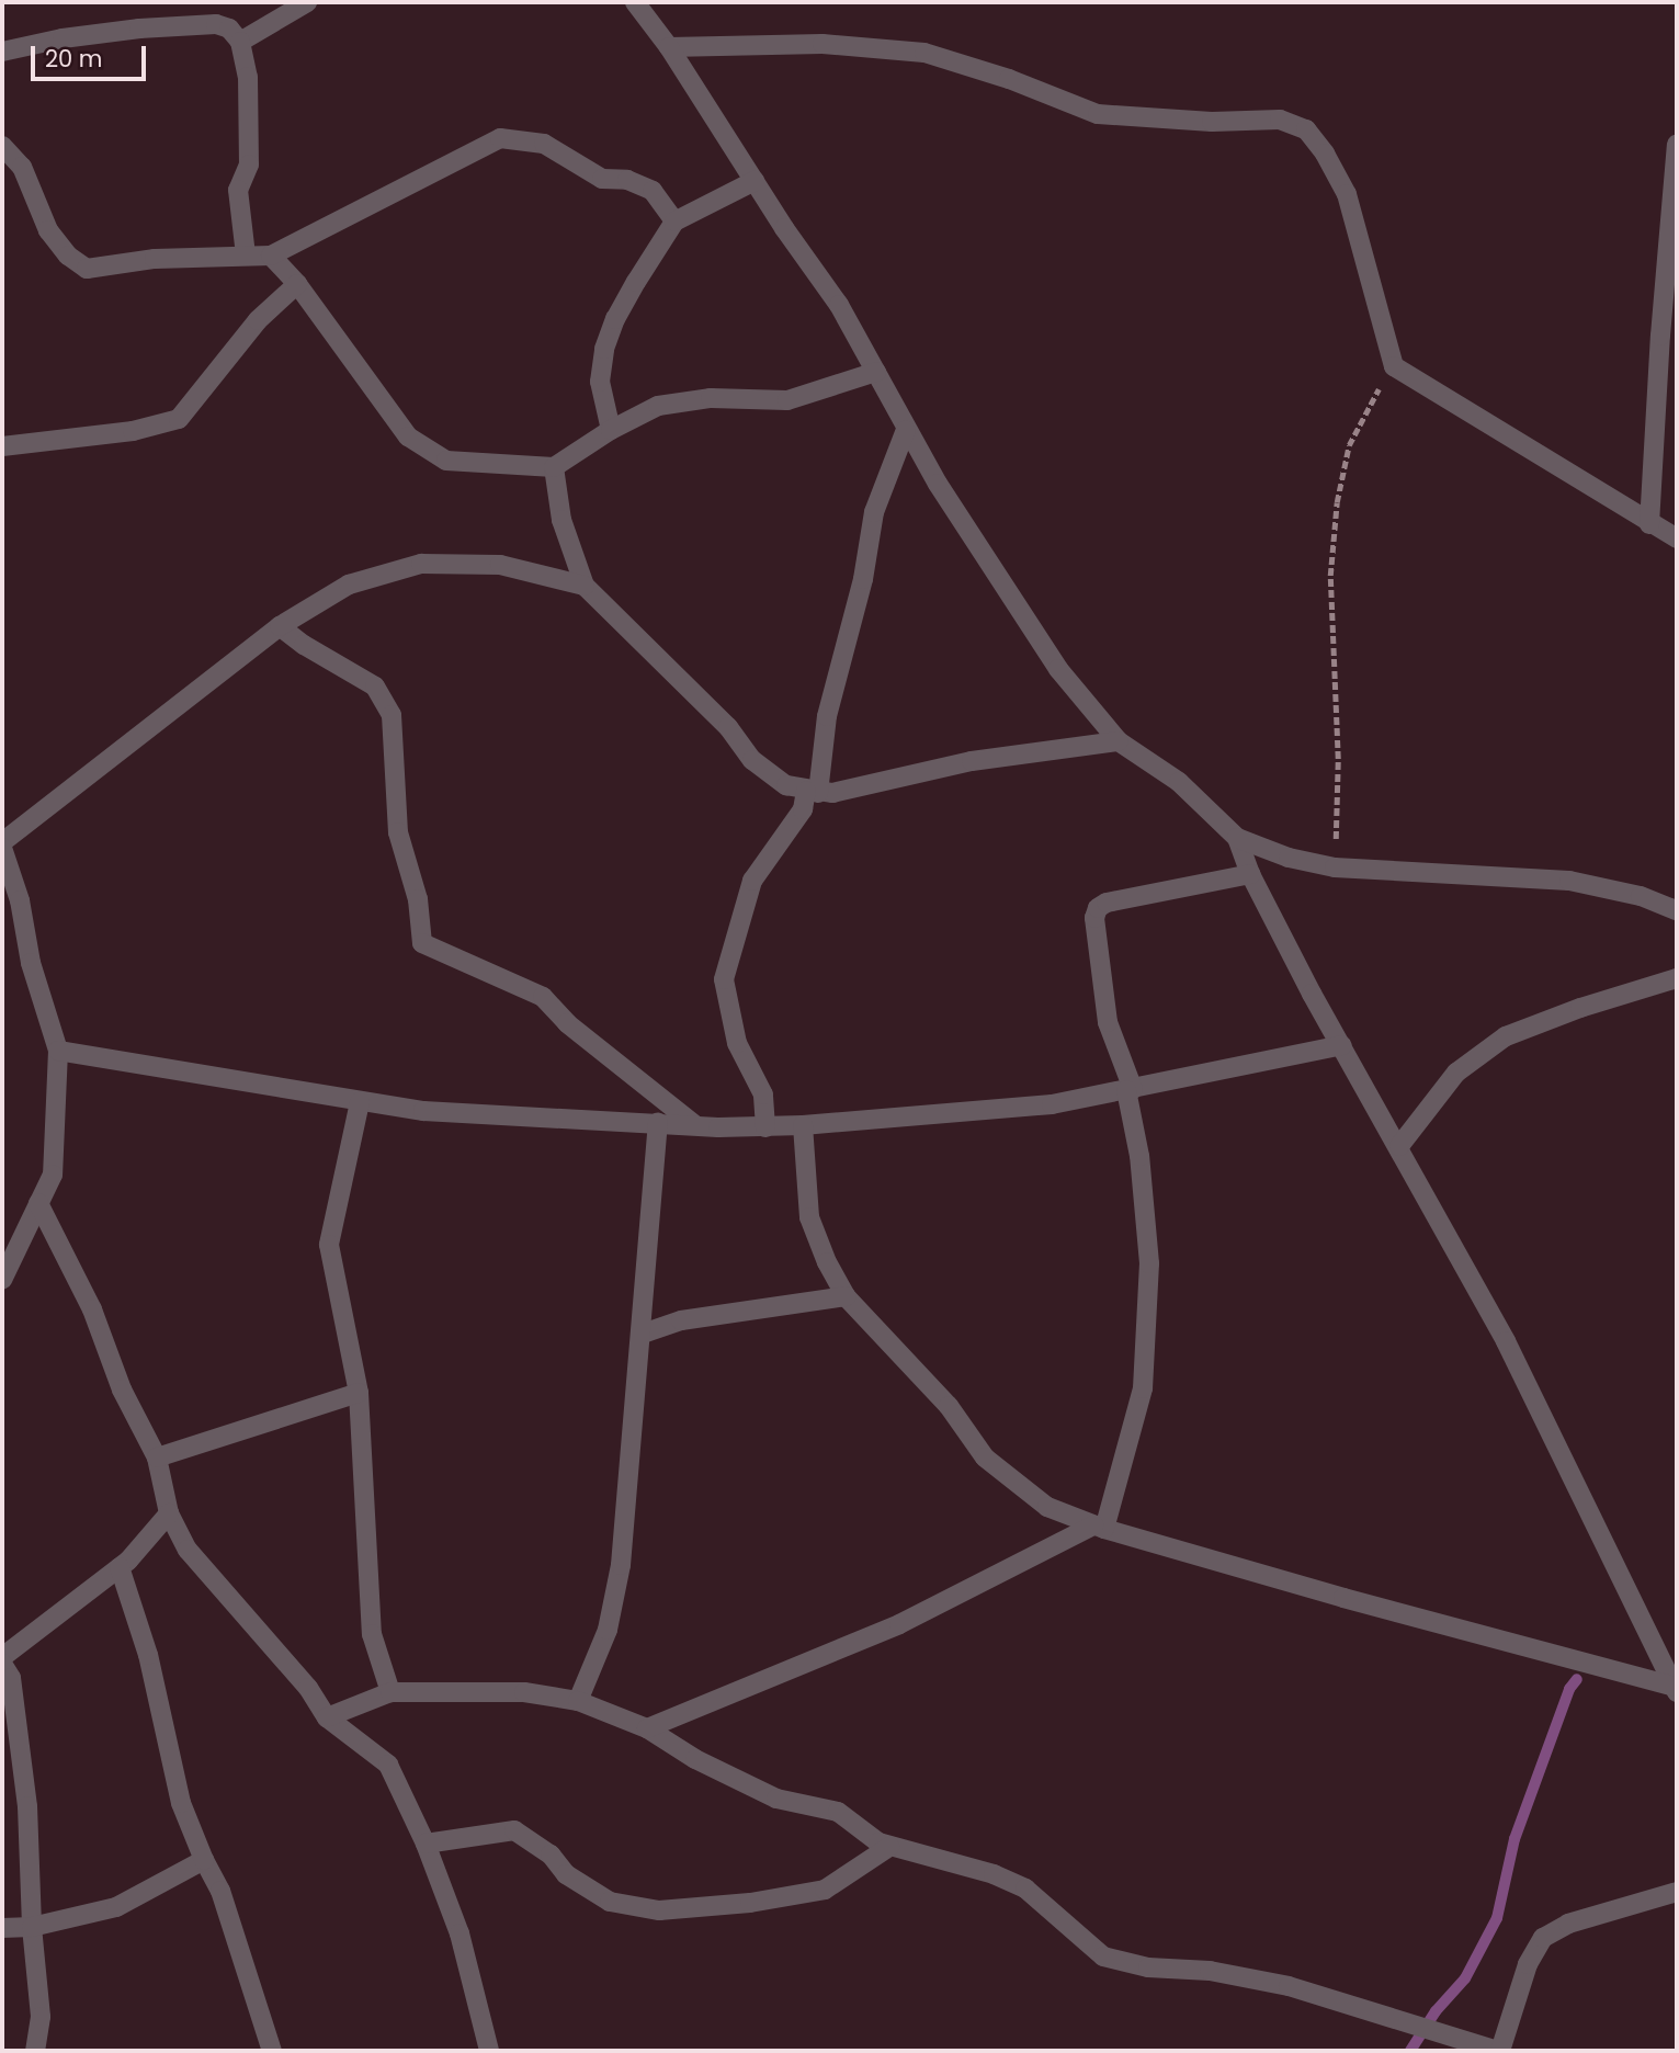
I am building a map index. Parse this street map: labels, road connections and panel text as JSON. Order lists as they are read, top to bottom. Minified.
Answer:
{"scale_bar":"20 m"}
